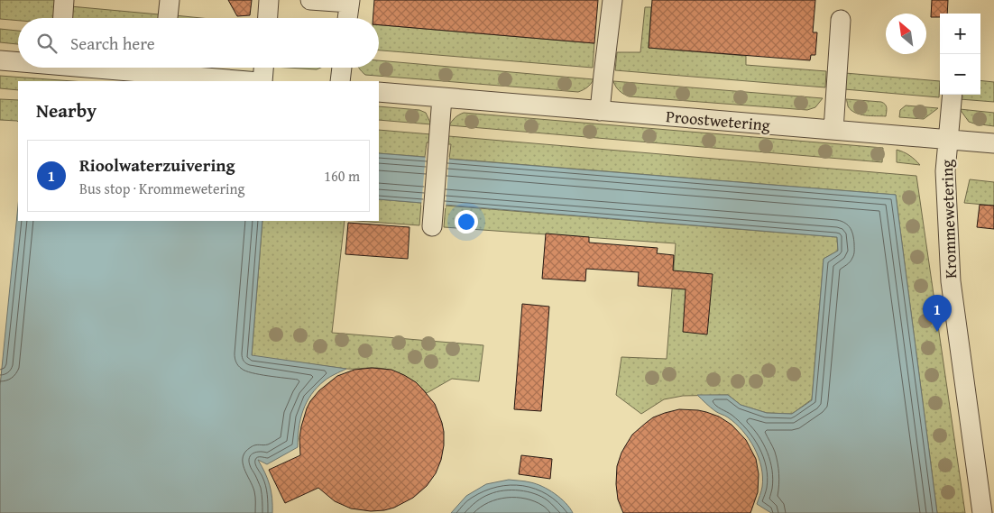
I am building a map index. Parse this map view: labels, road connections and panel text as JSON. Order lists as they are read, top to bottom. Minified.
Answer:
{"streets":{"street":["Proostwetering","Krommewetering"]},"crossings":[["Proostwetering","Krommewetering"]],"north":"top left","page":{"map_buttons":["+","−"],"search":"Search here","heading":"Nearby","list":[{"mark":"1","name":"Rioolwaterzuivering","note":"Bus stop · Krommewetering","value":"160 m"}],"pins":"1"}}
